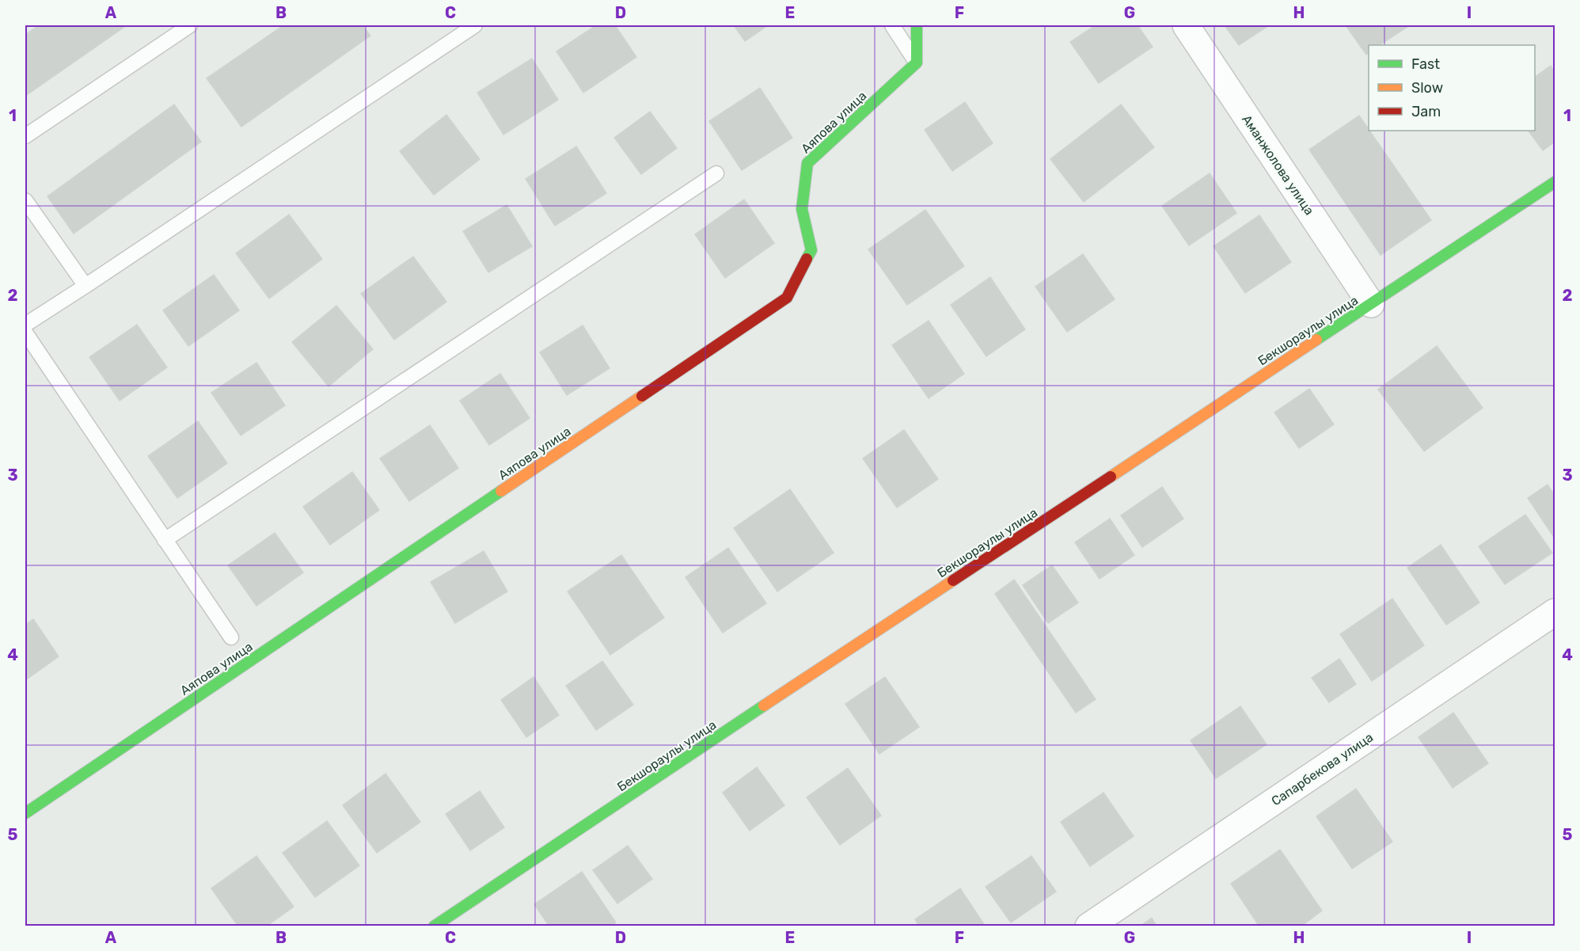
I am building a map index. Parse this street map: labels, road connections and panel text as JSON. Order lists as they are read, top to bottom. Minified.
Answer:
{"streets":{"street":["Аяпова улица","Аманжолова улица","Бекшораулы улица","Сапарбекова улица"]},"crossings":[["Аманжолова улица","Бекшораулы улица"]],"legend":["Fast","Slow","Jam"],"grid":{"columns":["A","B","C","D","E","F","G","H","I"],"rows":["1","2","3","4","5"]}}
